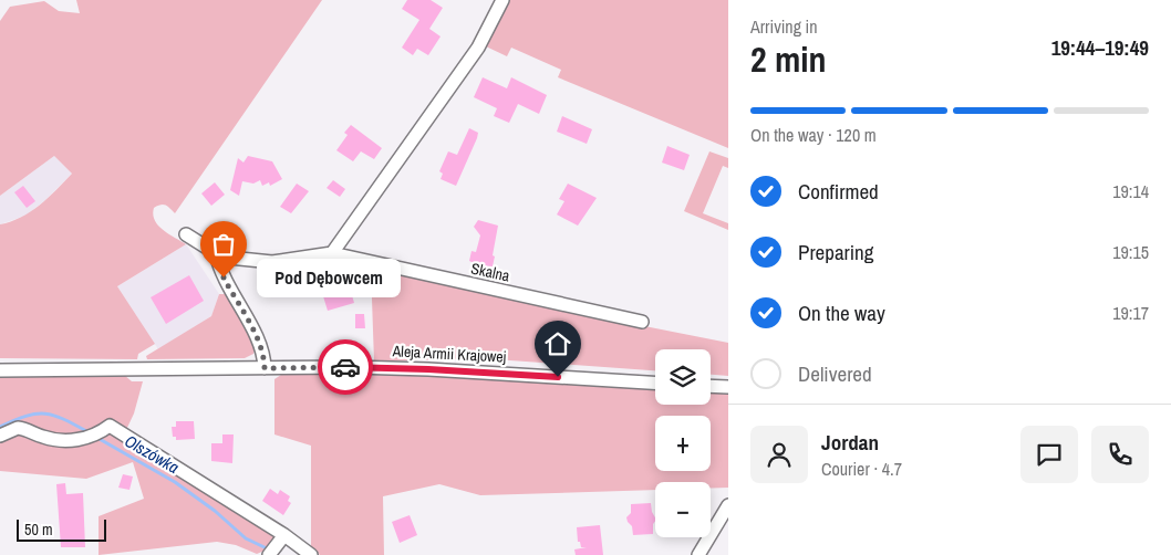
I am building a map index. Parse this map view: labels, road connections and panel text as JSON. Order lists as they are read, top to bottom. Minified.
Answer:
{"streets":{"street":["Skalna","Aleja Armii Krajowej"]},"water":["Olszówka"],"places":["Pod Dębowcem"],"scale_bar":"50 m","page":{"heading":["2 min","Arriving in","19:44–19:49"],"panel":["Jordan","Courier · 4.7"],"bar":"On the way · 120 m","list":[["Confirmed","19:14"],["Preparing","19:15"],["On the way","19:17"],"Delivered"],"bubble":"Pod Dębowcem","map_buttons":["+","−"],"scale":"50 m"}}
